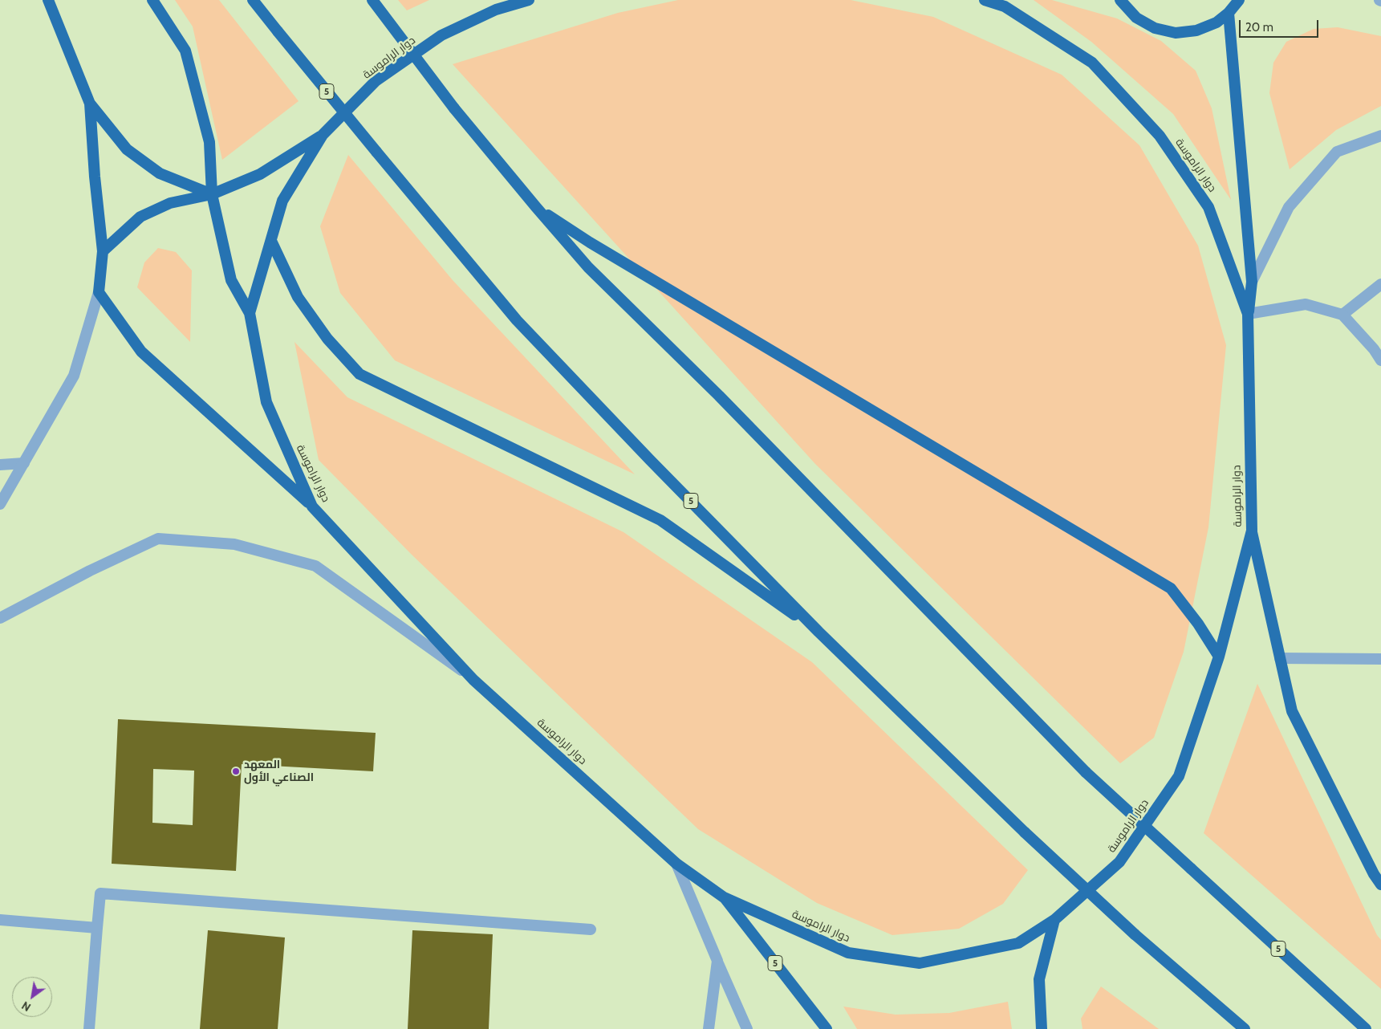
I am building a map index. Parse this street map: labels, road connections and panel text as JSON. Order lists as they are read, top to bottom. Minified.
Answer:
{"streets":{"highway":["دوار الراموسة","5"]},"crossings":[["دوار الراموسة","5"]],"places":["المعهد الصناعي الأول"],"scale_bar":"20 m","north":"bottom left"}
